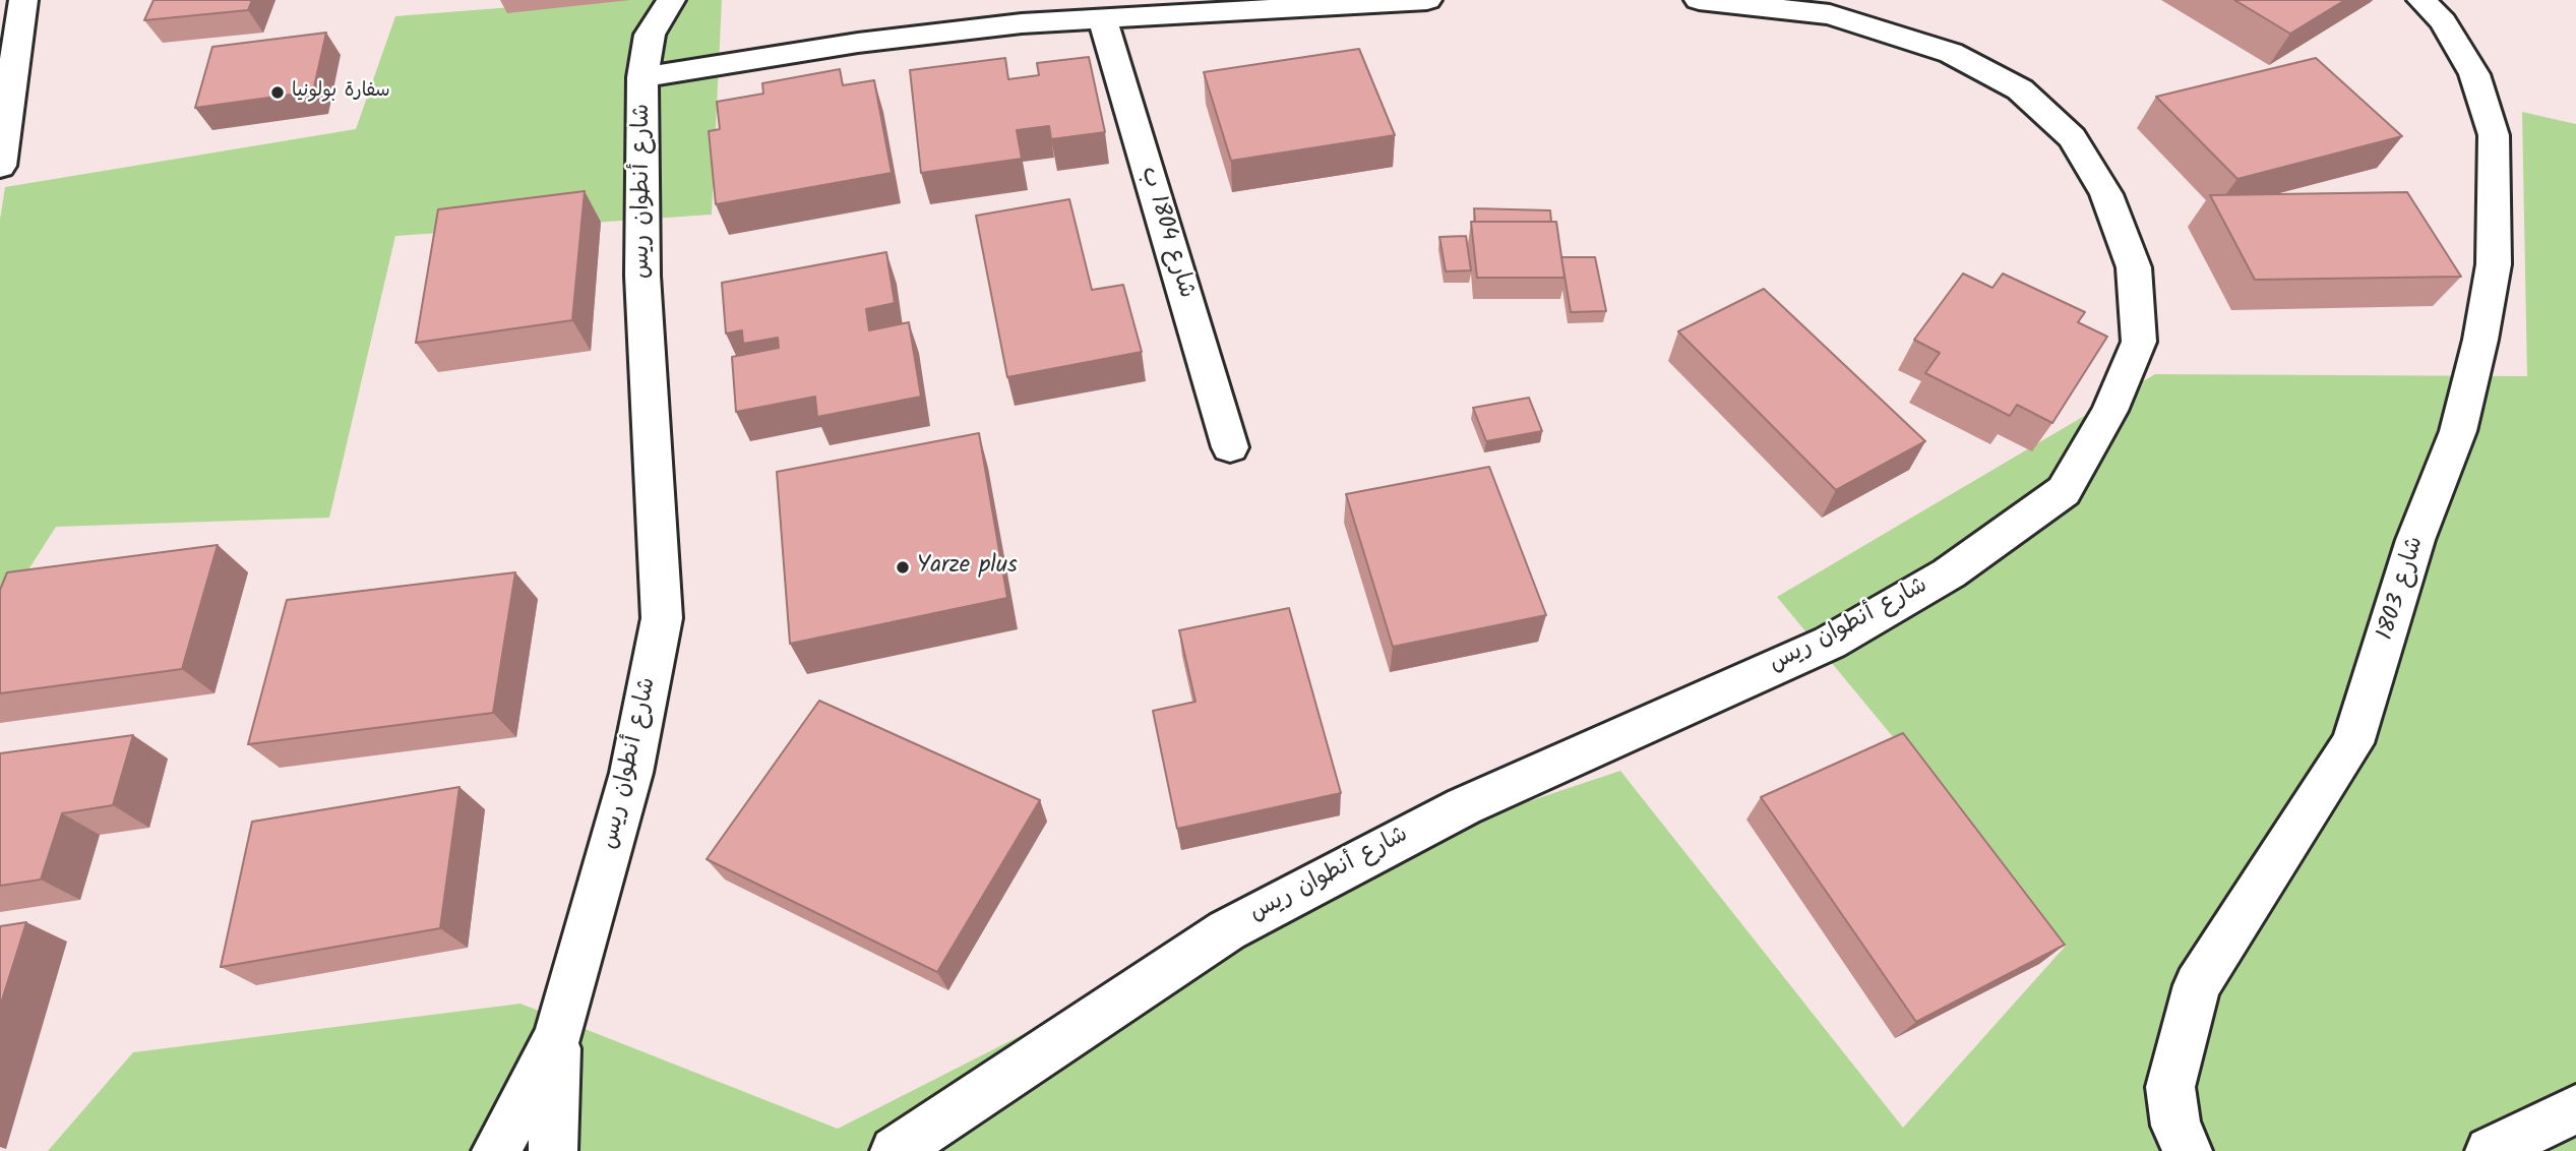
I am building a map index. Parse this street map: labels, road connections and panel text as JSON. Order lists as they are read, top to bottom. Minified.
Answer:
{"streets":{"street":["شارع أنطوان ريس","شارع 1804 ب","شارع 1803"]},"crossings":[["شارع أنطوان ريس","شارع 1804 ب"]],"places":["سفارة بولونيا","Yarze plus"]}
